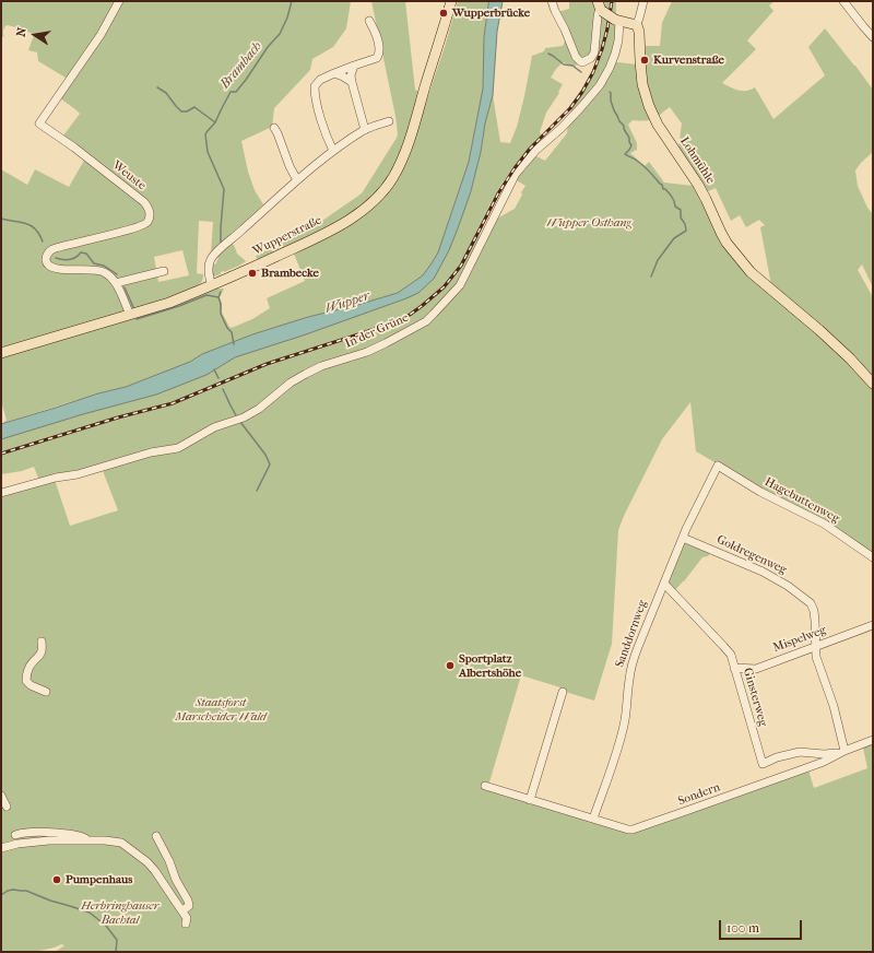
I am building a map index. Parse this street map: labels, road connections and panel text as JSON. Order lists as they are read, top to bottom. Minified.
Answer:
{"streets":{"main road":["Lohmühle","Wupperstraße"],"street":["Weuste","In der Grüne","Hagebuttenweg","Goldregenweg","Sanddornweg","Mispelweg","Ginsterweg","Sondern"]},"crossings":[["Weuste","Wupperstraße"],["Hagebuttenweg","Sanddornweg"],["Goldregenweg","Sanddornweg"],["Goldregenweg","Mispelweg"],["Goldregenweg","Ginsterweg"],["Goldregenweg","Sondern"],["Sanddornweg","Ginsterweg"],["Sanddornweg","Sondern"],["Mispelweg","Ginsterweg"],["Ginsterweg","Sondern"]],"water":["Brambach","Wupper"],"parks":["Wupper Osthang","Staatsforst Marscheider Wald","Herbringhauser Bachtal"],"places":["Wupperbrücke","Kurvenstraße","Brambecke","Sportplatz Albertshöhe","Pumpenhaus"],"scale_bar":"100 m","north":"left"}
